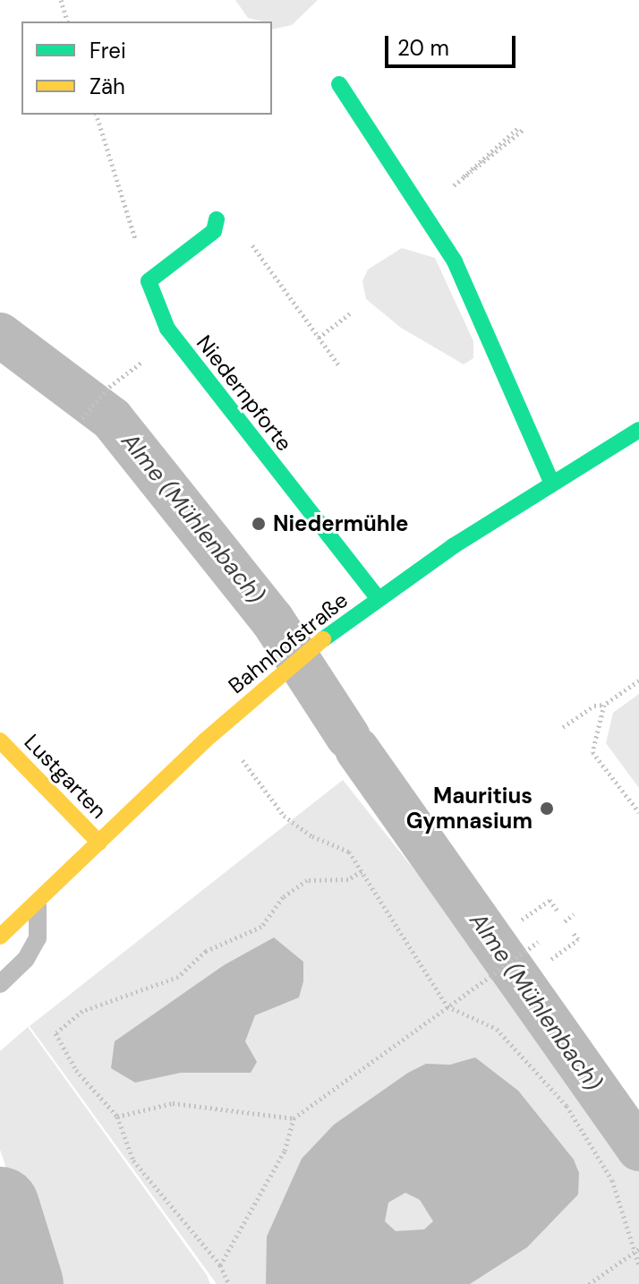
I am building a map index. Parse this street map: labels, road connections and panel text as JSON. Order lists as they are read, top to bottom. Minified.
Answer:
{"streets":{"street":["Niedernpforte","Bahnhofstraße","Lustgarten"]},"crossings":[["Niedernpforte","Bahnhofstraße"],["Bahnhofstraße","Lustgarten"]],"water":["Alme (Mühlenbach)"],"places":["Niedermühle","Mauritius Gymnasium"],"legend":["Frei","Zäh"],"scale_bar":"20 m"}
